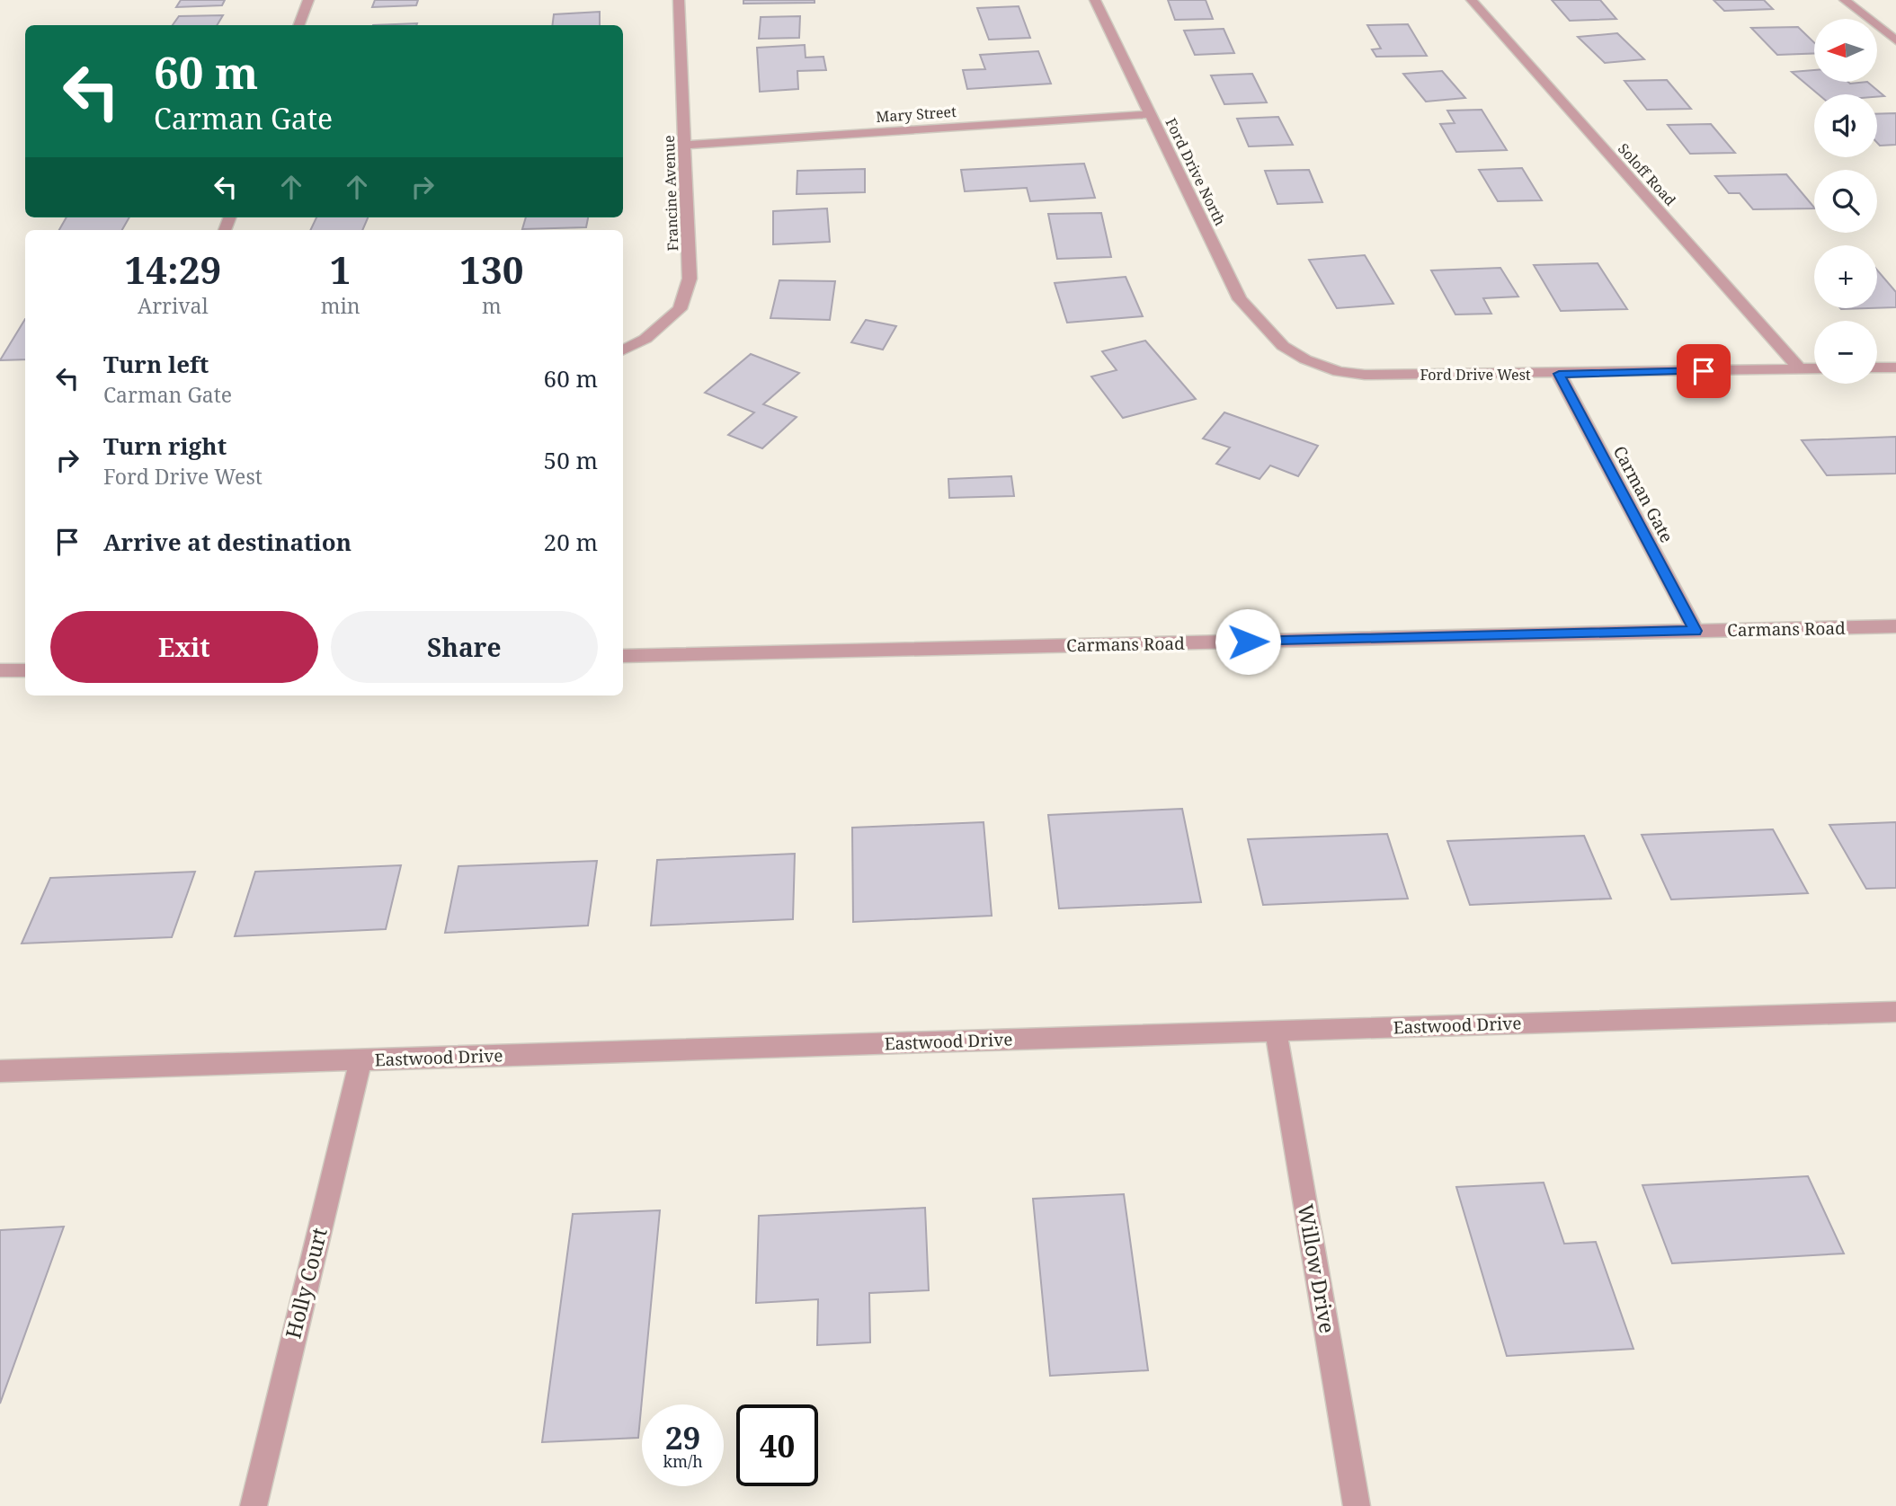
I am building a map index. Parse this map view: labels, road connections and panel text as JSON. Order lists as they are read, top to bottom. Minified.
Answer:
{"streets":{"street":["Mary Street","Ford Drive North","Soloff Road","Francine Avenue","Ford Drive West","Carman Gate","Carmans Road","Eastwood Drive","Willow Drive","Holly Court"]},"crossings":[["Mary Street","Ford Drive North"],["Mary Street","Francine Avenue"],["Ford Drive North","Ford Drive West"],["Soloff Road","Ford Drive West"],["Ford Drive West","Carman Gate"],["Carman Gate","Carmans Road"],["Eastwood Drive","Willow Drive"],["Eastwood Drive","Holly Court"]],"north":"left","page":{"map_buttons":["+","−"],"turn":["60 m","Carman Gate"],"eta":["14:29","Arrival","1","min","130","m"],"list":[{"name":"Turn left","note":"Carman Gate","value":"60 m"},{"name":"Turn right","note":"Ford Drive West","value":"50 m"},{"name":"Arrive at destination","value":"20 m"}],"buttons":["Exit","Share"],"speed":"29 km/h","limit":"40"}}
